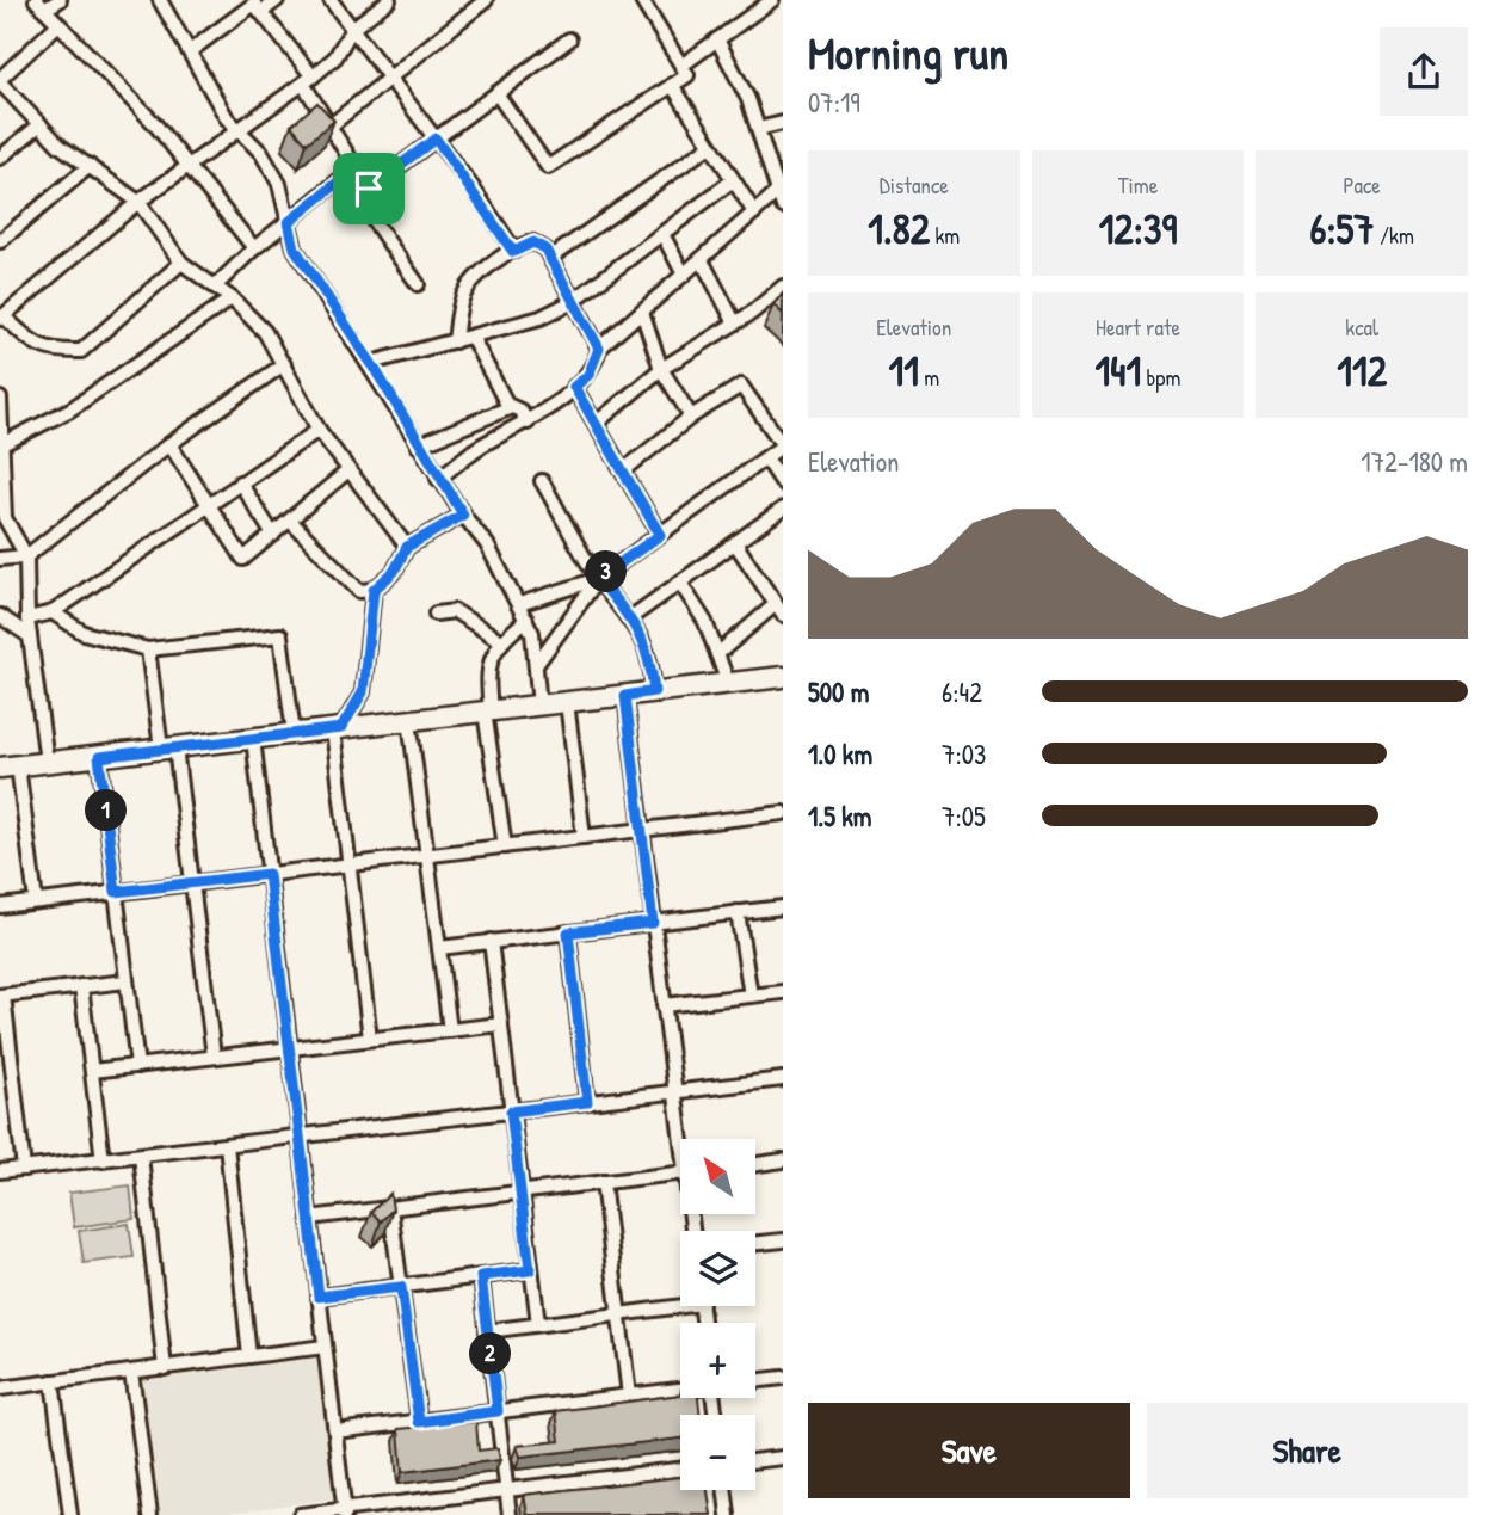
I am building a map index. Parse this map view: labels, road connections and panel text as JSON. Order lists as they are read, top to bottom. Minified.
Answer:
{"north":"top left","page":{"heading":["Morning run","07:19"],"stats":[["Distance","1.82 km"],["Time","12:39"],["Pace","6:57 /km"],["Elevation","11 m"],["Heart rate","141 bpm"],["kcal","112"]],"chart":["Elevation","172–180 m"],"pins":["3","1","2"],"list":[{"name":"500 m","note":"6:42"},{"name":"1.0 km","note":"7:03"},{"name":"1.5 km","note":"7:05"}],"map_buttons":["+","−"],"buttons":["Save","Share"]}}
